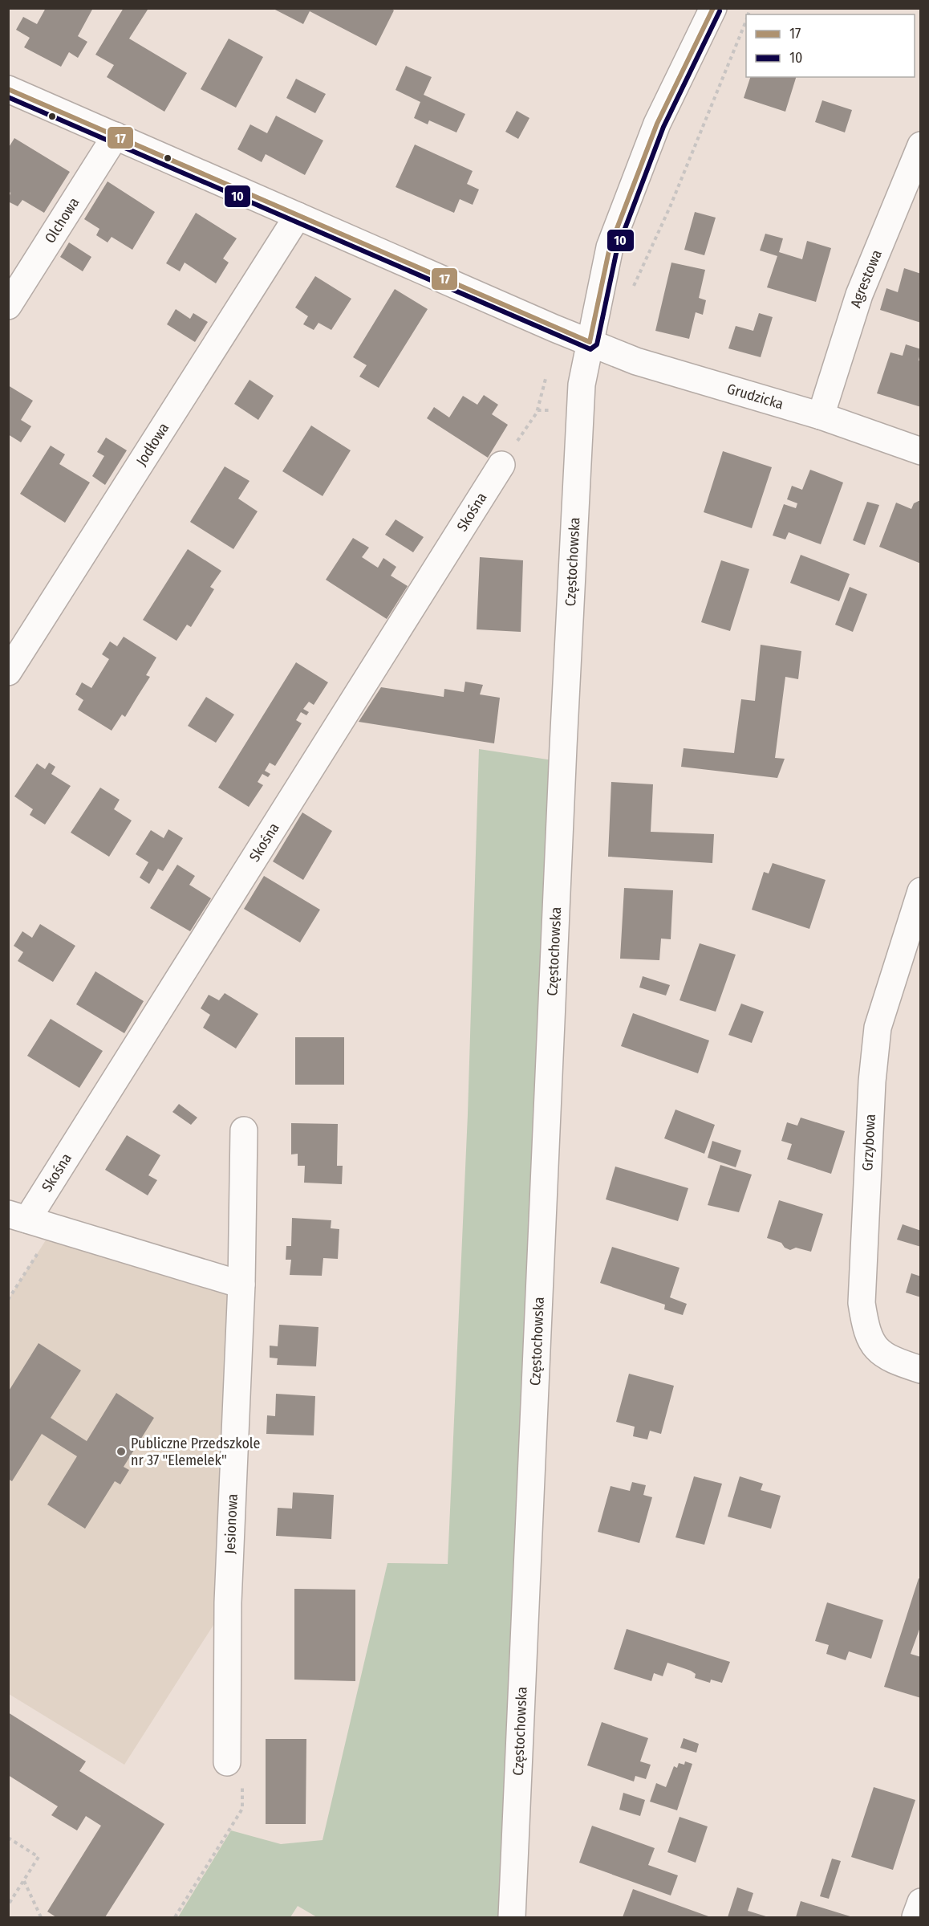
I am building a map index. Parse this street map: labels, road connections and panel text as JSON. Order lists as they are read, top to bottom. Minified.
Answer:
{"streets":{"street":["Olchowa","Agrestowa","Grudzicka","Jodłowa","Skośna","Częstochowska","Grzybowa","Jesionowa"]},"crossings":[["Olchowa","Grudzicka"],["Agrestowa","Grudzicka"],["Grudzicka","Jodłowa"],["Grudzicka","Częstochowska"]],"places":["Publiczne Przedszkole nr 37 \"Elemelek\""],"lines":["transit line 17","transit line 10"],"legend":["17","10"]}
